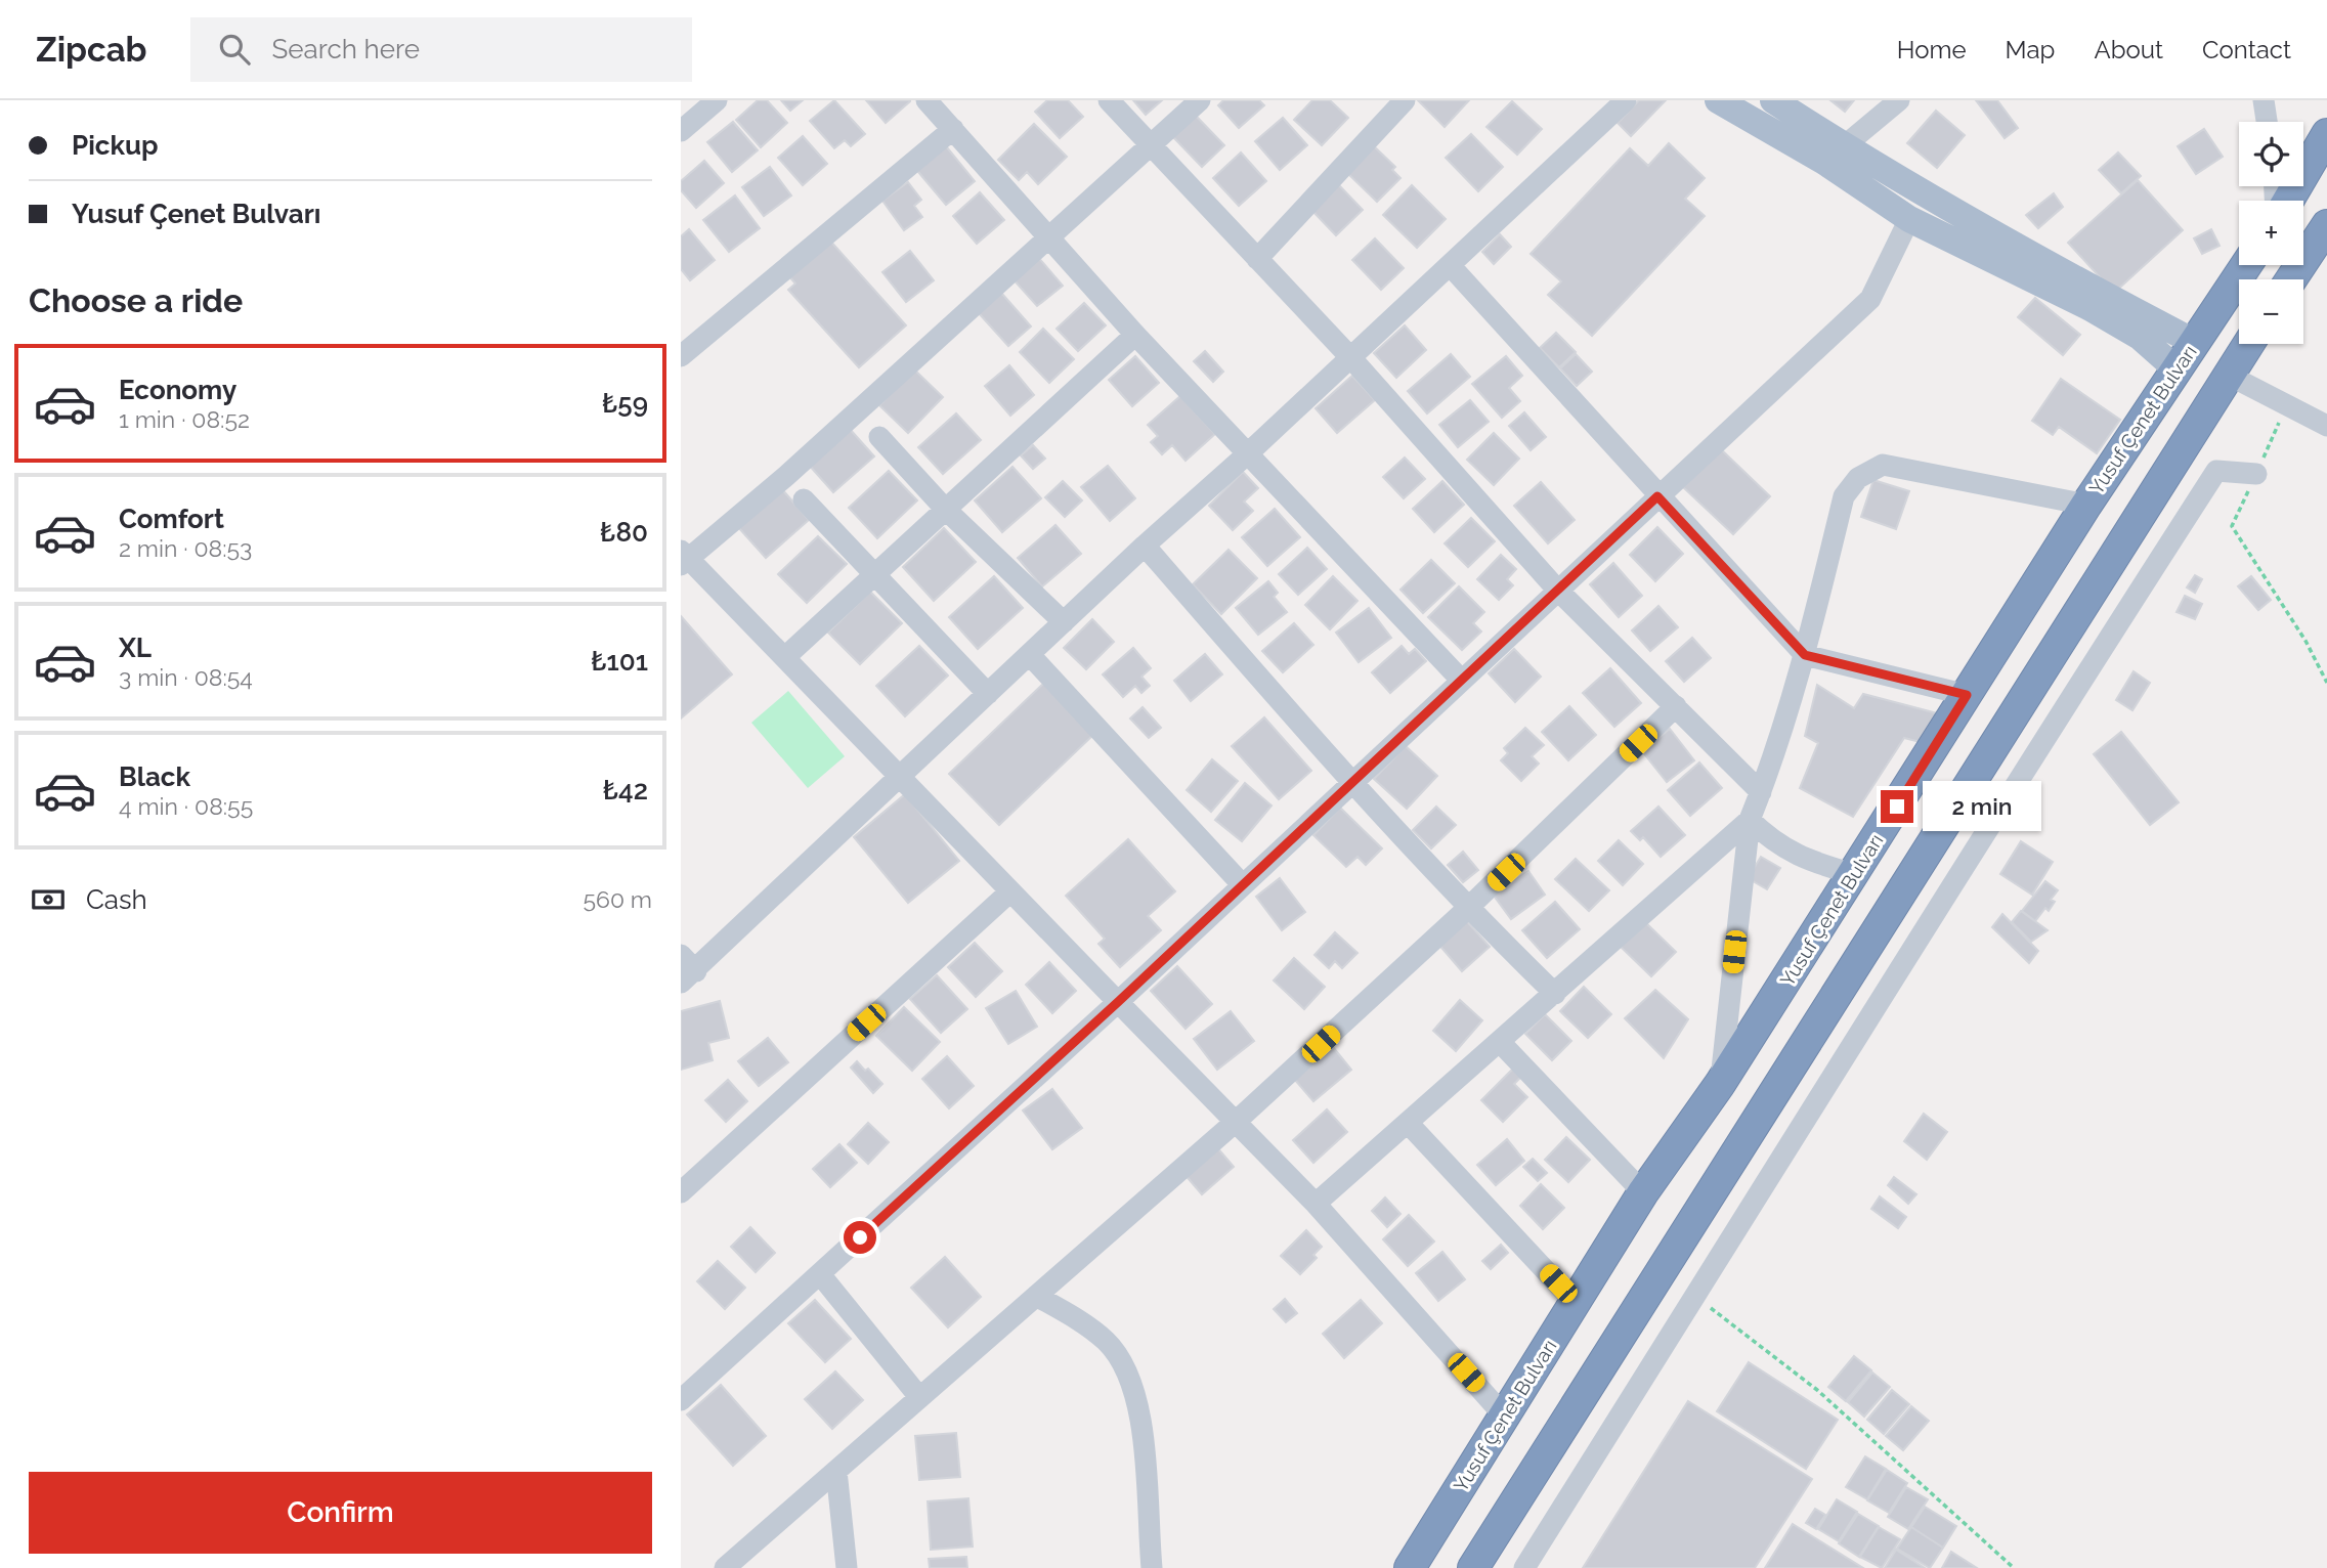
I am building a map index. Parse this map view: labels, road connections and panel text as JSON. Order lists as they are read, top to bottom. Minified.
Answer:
{"streets":{"highway":["Yusuf Çenet Bulvarı"]},"page":{"header":"Zipcab","search":"Search here","nav":["Home","Map","About","Contact"],"banner":["Pickup","Yusuf Çenet Bulvarı"],"map_buttons":["+","−"],"heading":"Choose a ride","list":[{"name":"Economy","note":"1 min · 08:52","value":"₺59"},{"name":"Comfort","note":"2 min · 08:53","value":"₺80"},{"name":"XL","note":"3 min · 08:54","value":"₺101"},{"name":"Black","note":"4 min · 08:55","value":"₺42"}],"bubble":"2 min","pay":["Cash","560 m"],"buttons":"Confirm"}}
